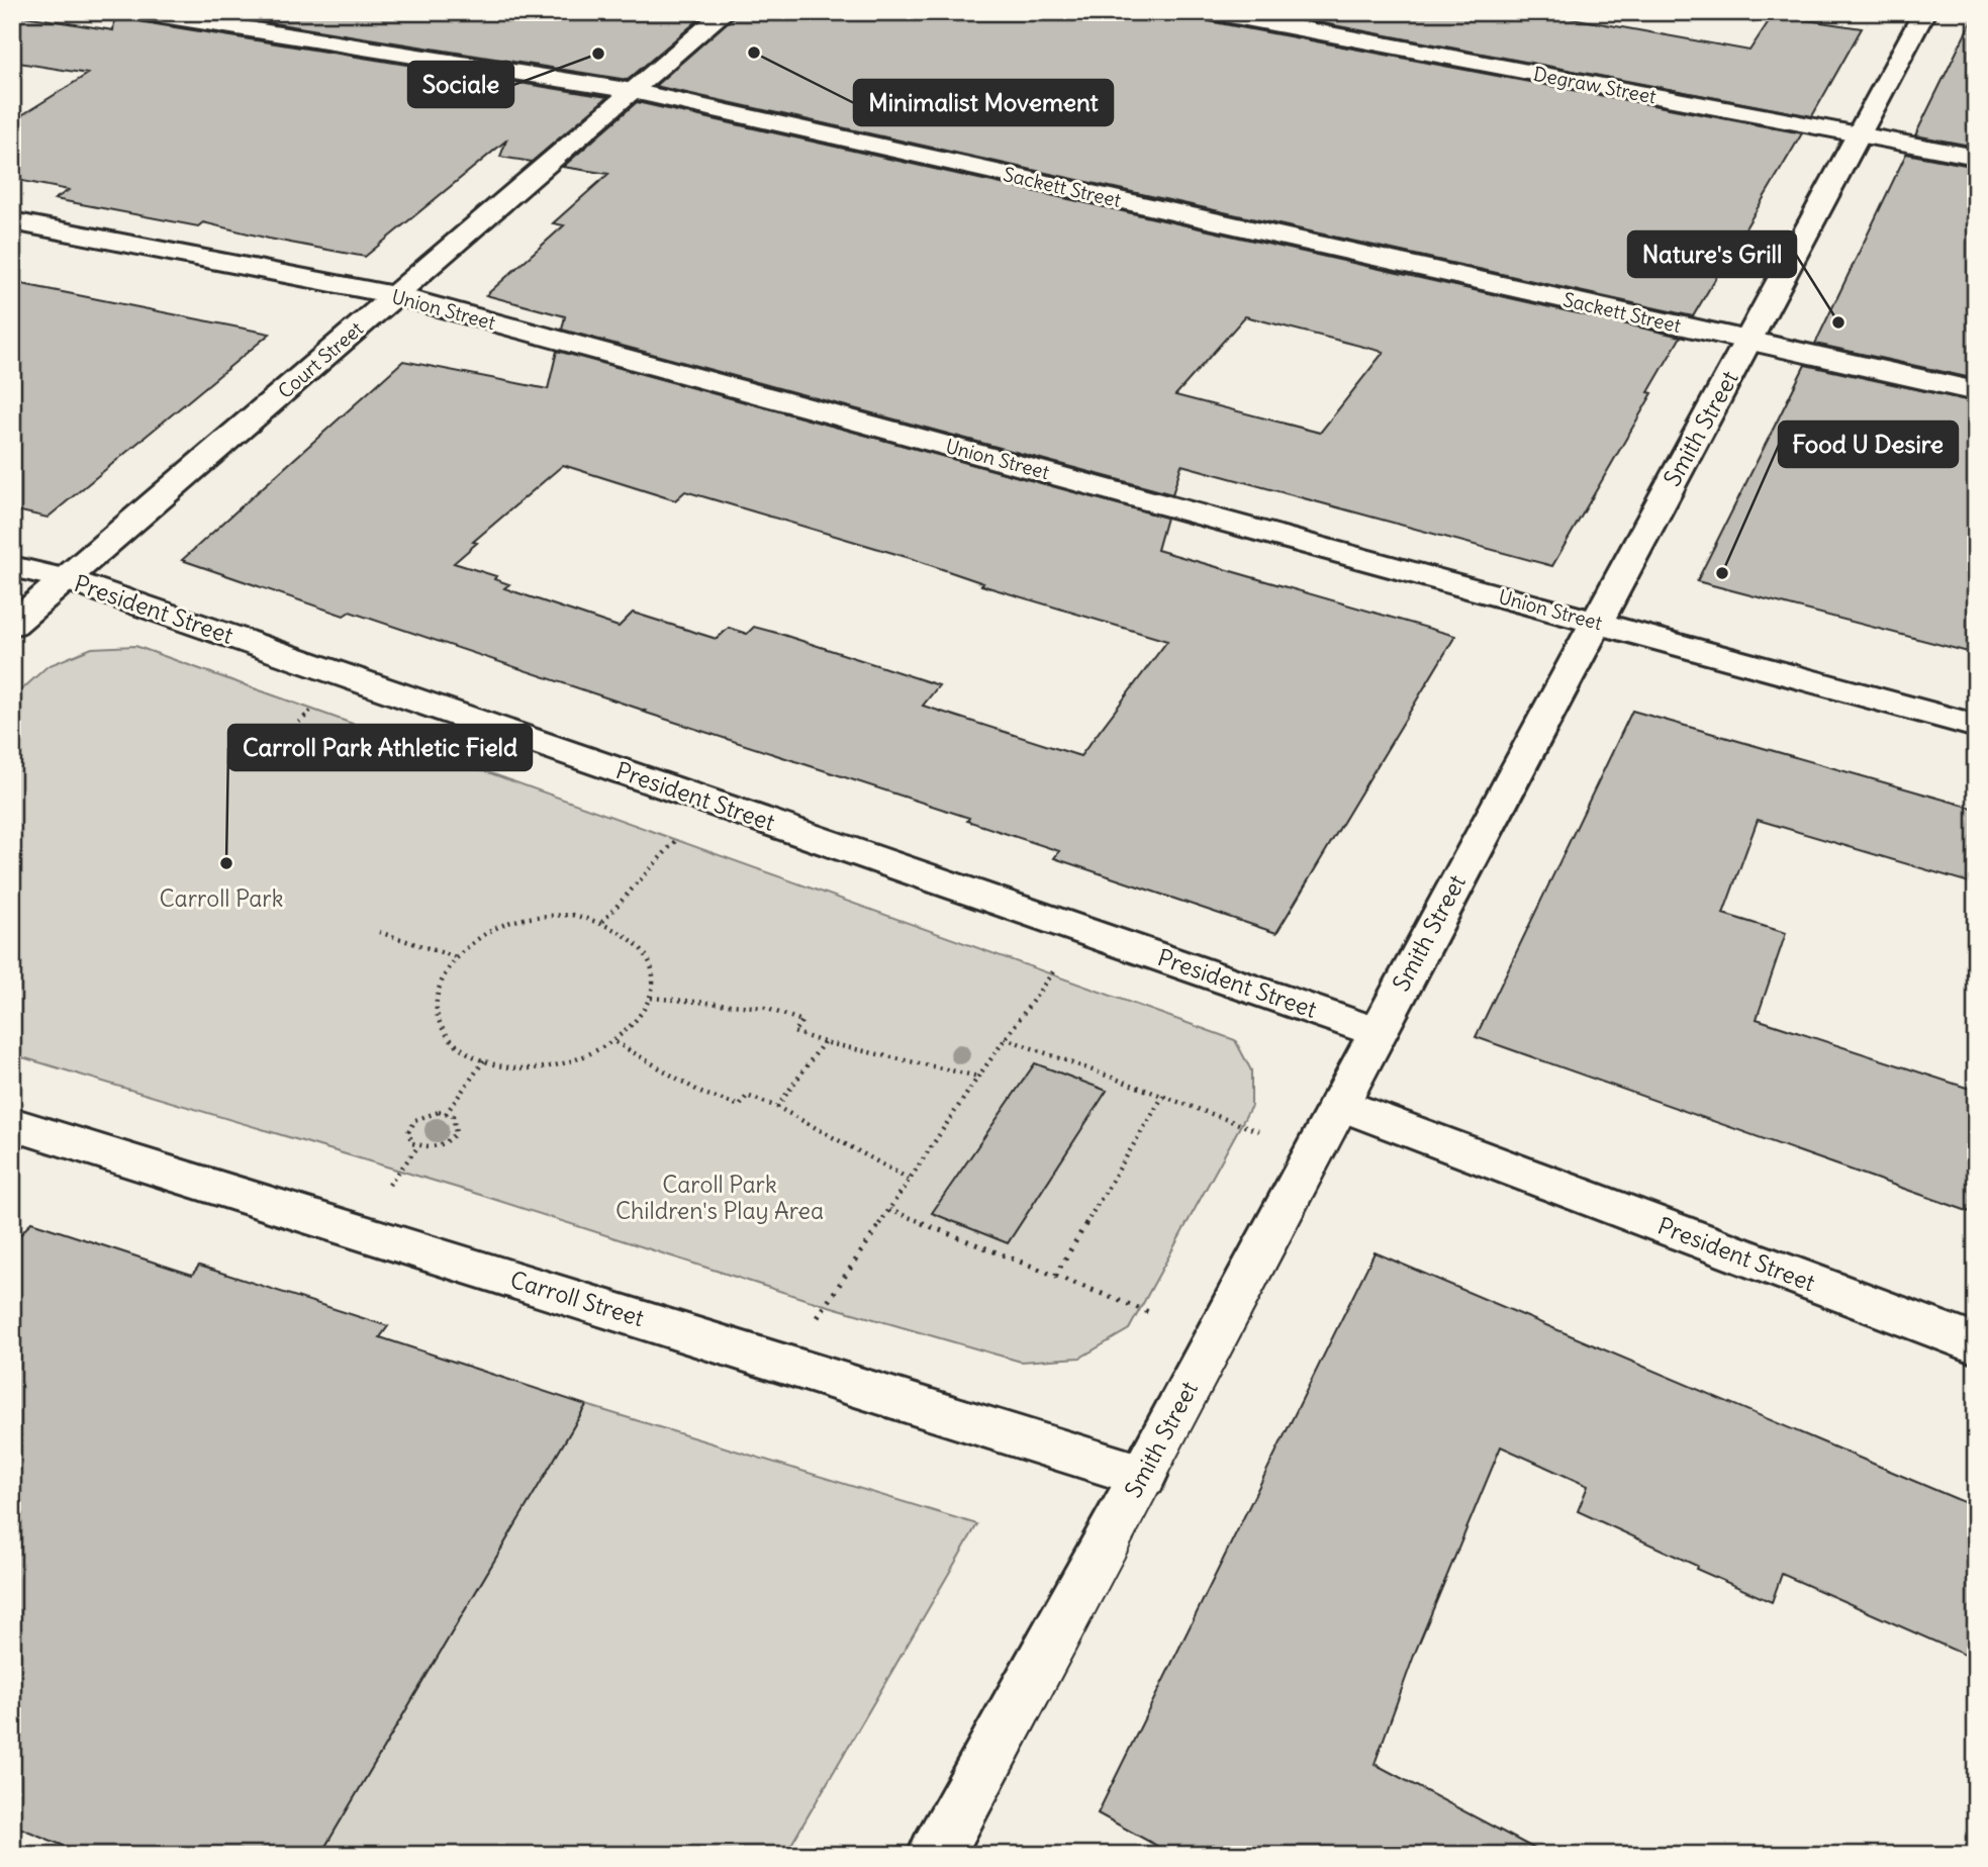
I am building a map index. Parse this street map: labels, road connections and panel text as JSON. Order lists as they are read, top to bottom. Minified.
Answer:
{"streets":{"street":["Degraw Street","Sackett Street","Union Street","Court Street","Smith Street","President Street","Carroll Street"]},"crossings":[["Degraw Street","Smith Street"],["Sackett Street","Court Street"],["Sackett Street","Smith Street"],["Union Street","Court Street"],["Union Street","Smith Street"],["Court Street","President Street"],["Smith Street","President Street"],["Smith Street","Carroll Street"]],"parks":["Carroll Park","Caroll Park Children's Play Area"],"places":["Minimalist Movement","Sociale","Nature's Grill","Food U Desire","Carroll Park Athletic Field"]}
